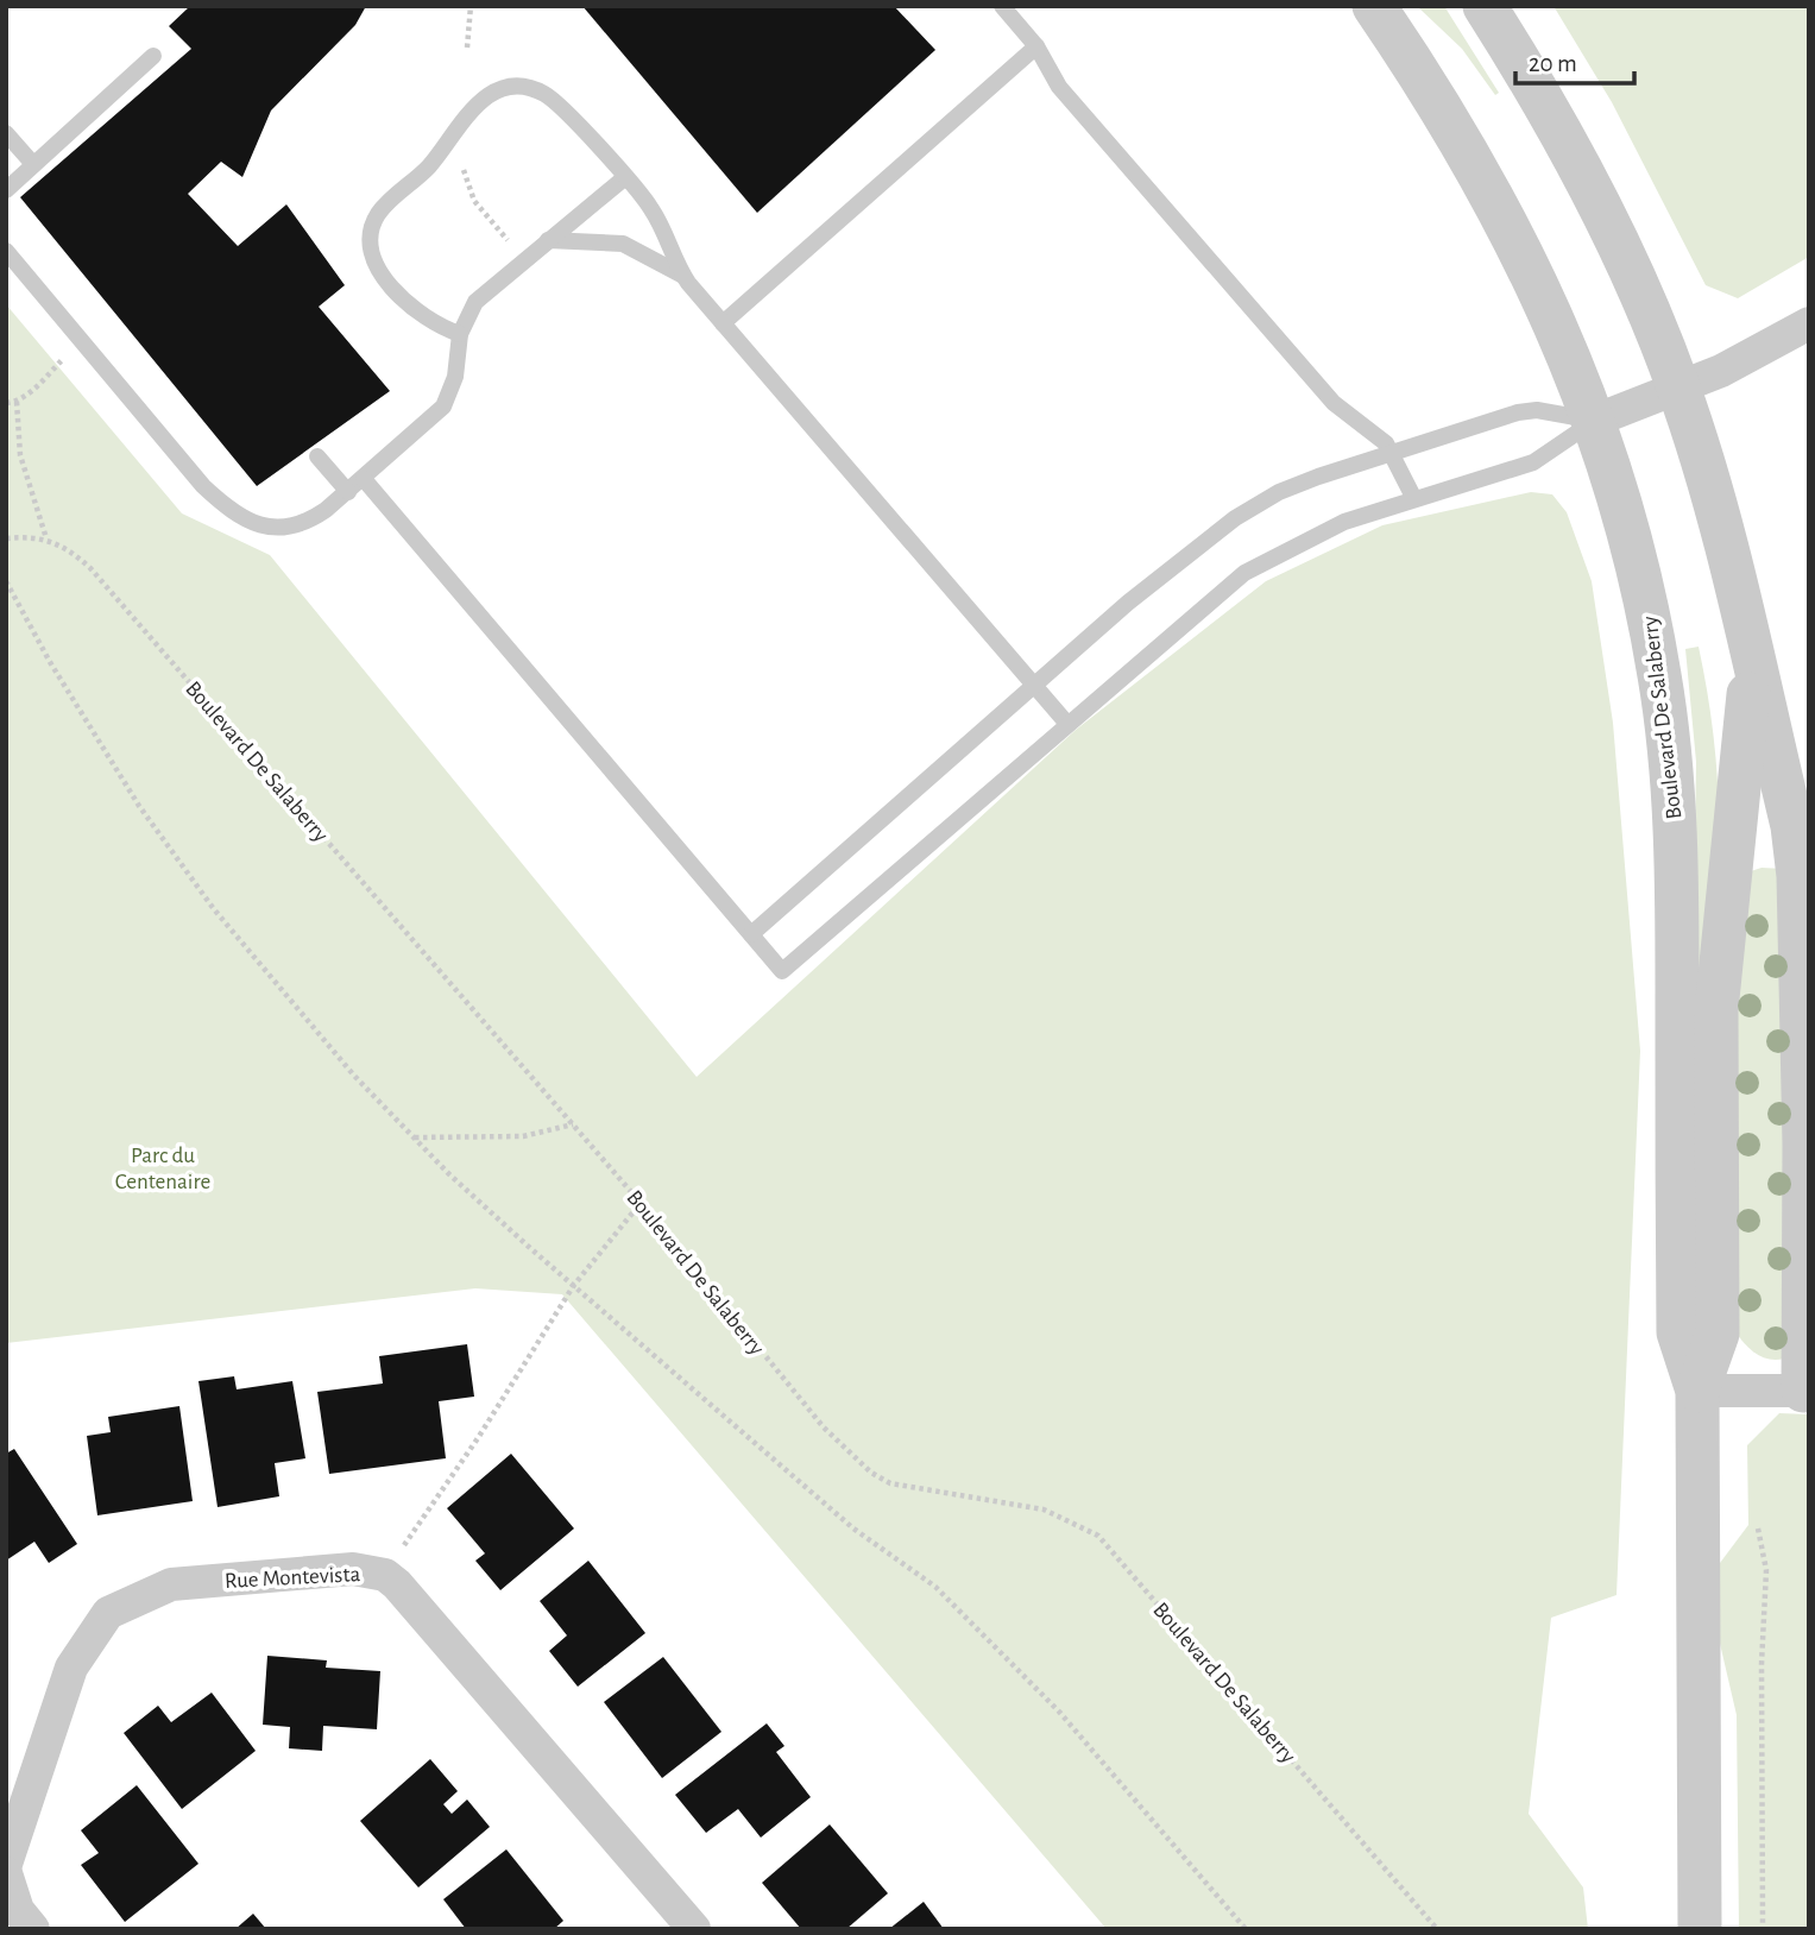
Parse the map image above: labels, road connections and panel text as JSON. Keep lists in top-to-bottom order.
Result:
{
  "streets": {
    "street": ["Boulevard De Salaberry", "Rue Montevista"]
  },
  "parks": ["Parc du Centenaire"],
  "scale_bar": "20 m"
}
